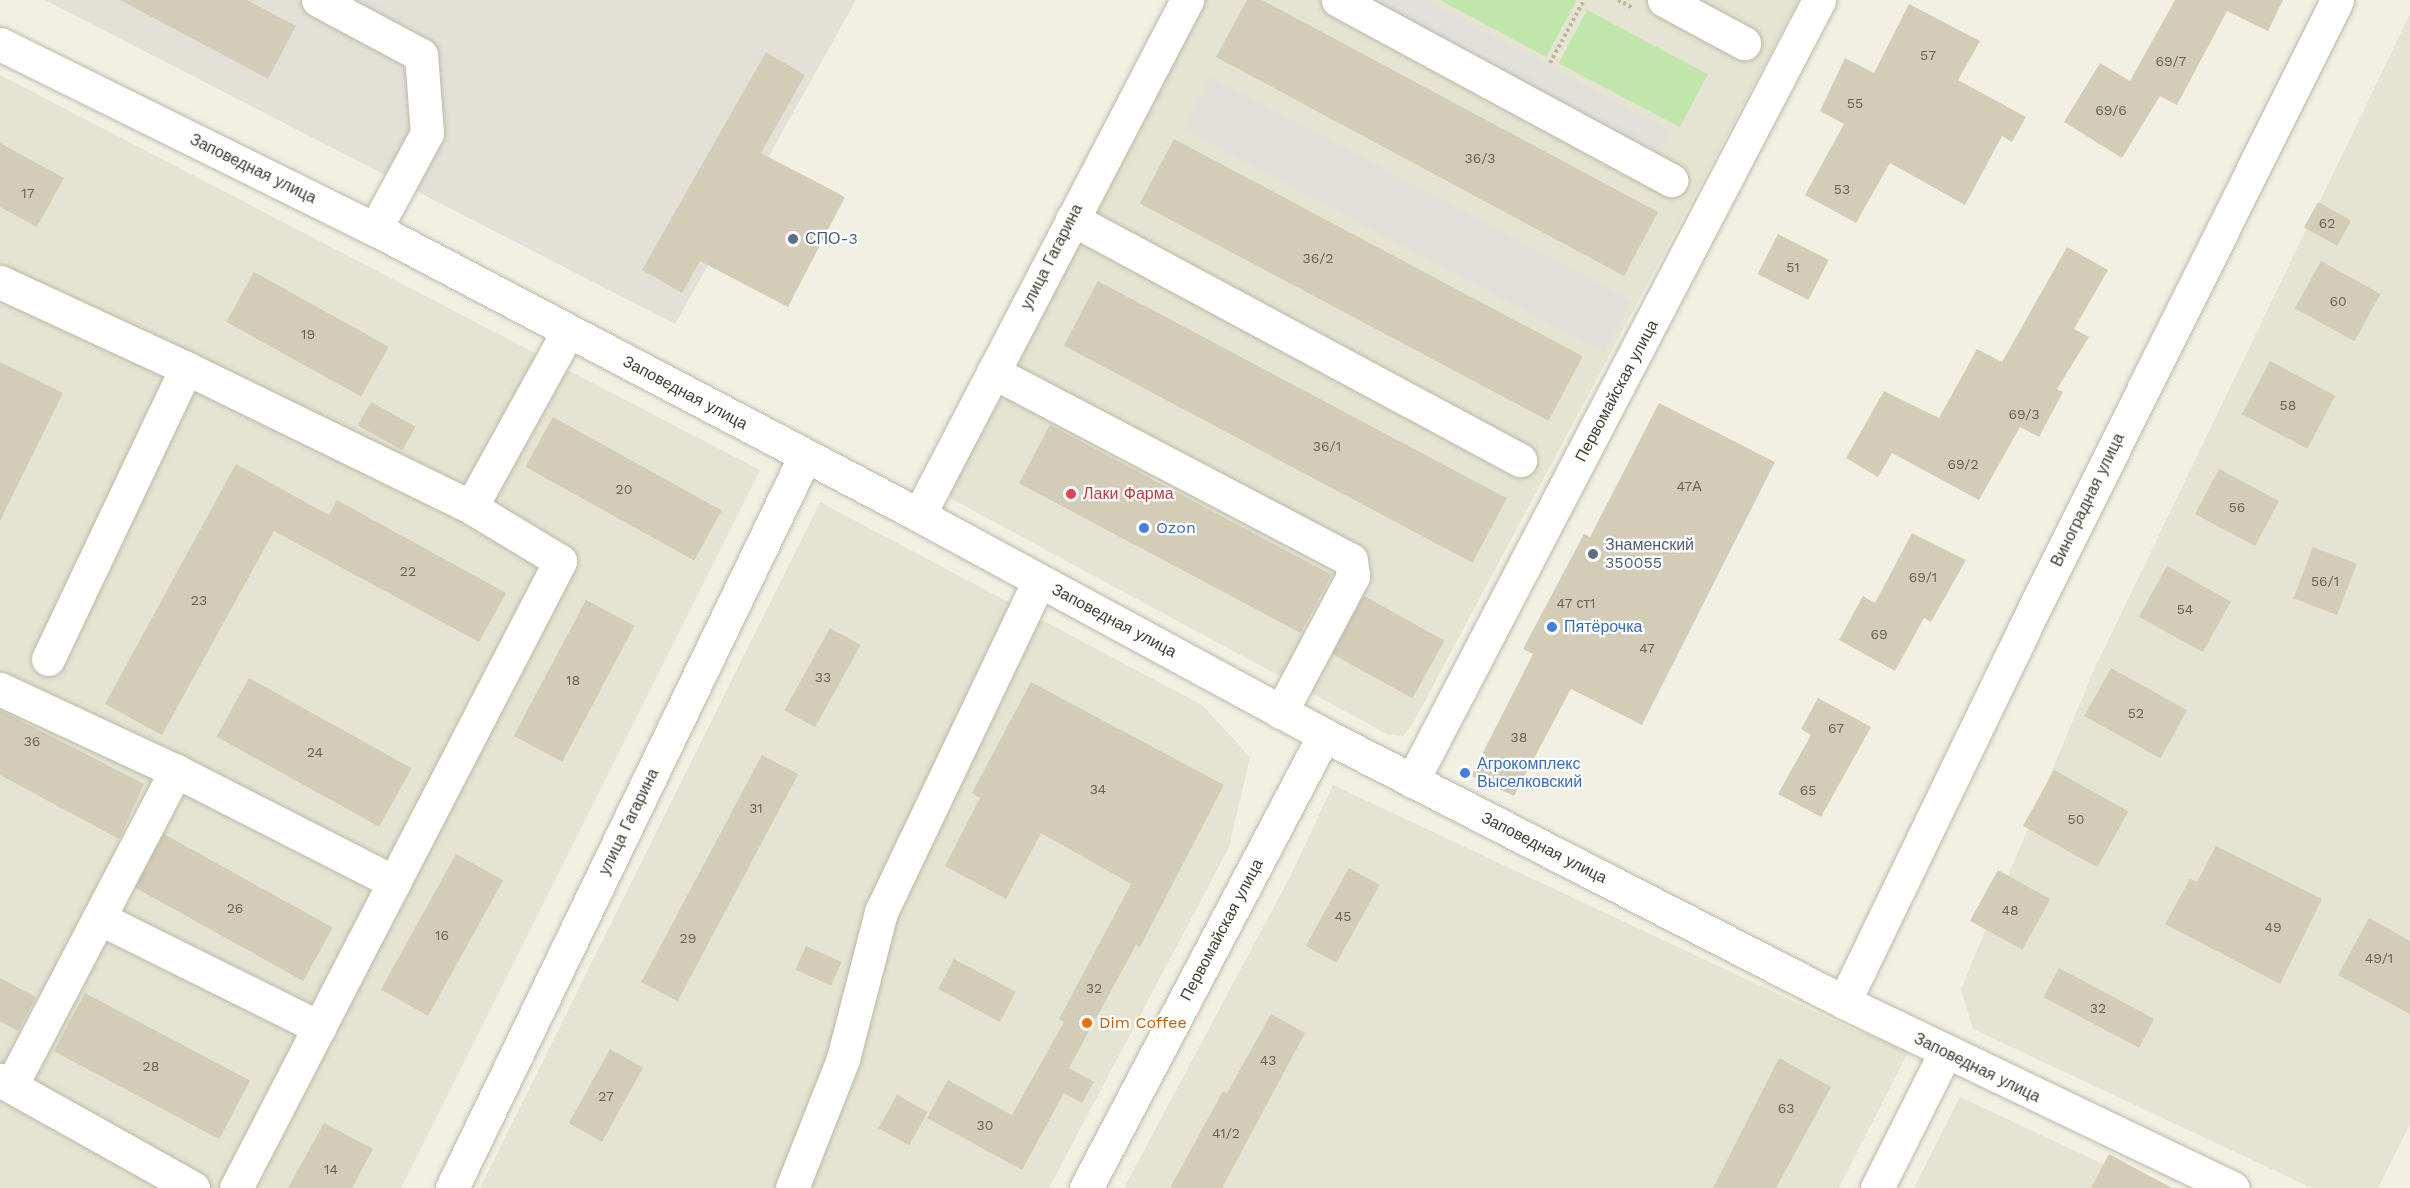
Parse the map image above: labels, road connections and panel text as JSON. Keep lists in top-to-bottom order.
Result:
{
  "streets": {
    "street": [
      "Заповедная улица",
      "улица Гагарина",
      "Первомайская улица",
      "Виноградная улица"
    ]
  },
  "crossings": [
    ["Заповедная улица", "улица Гагарина"],
    ["Заповедная улица", "Первомайская улица"],
    ["Заповедная улица", "Виноградная улица"]
  ],
  "places": [
    "СПО-3",
    "Лаки Фарма",
    "Ozon",
    "Знаменский 350055",
    "Пятёрочка",
    "Агрокомплекс Выселковский",
    "Dim Coffee"
  ],
  "house_numbers": [
    "57",
    "69/7",
    "55",
    "69/6",
    "36/3",
    "53",
    "17",
    "62",
    "36/2",
    "51",
    "60",
    "19",
    "58",
    "69/3",
    "36/1",
    "69/2",
    "47А",
    "20",
    "56",
    "22",
    "69/1",
    "56/1",
    "23",
    "47 ст1",
    "54",
    "69",
    "47",
    "33",
    "18",
    "52",
    "67",
    "38",
    "36",
    "24",
    "34",
    "65",
    "31",
    "50",
    "26",
    "48",
    "45",
    "49",
    "16",
    "29",
    "49/1",
    "32",
    "32",
    "43",
    "28",
    "27",
    "63",
    "30",
    "41/2",
    "14"
  ]
}
